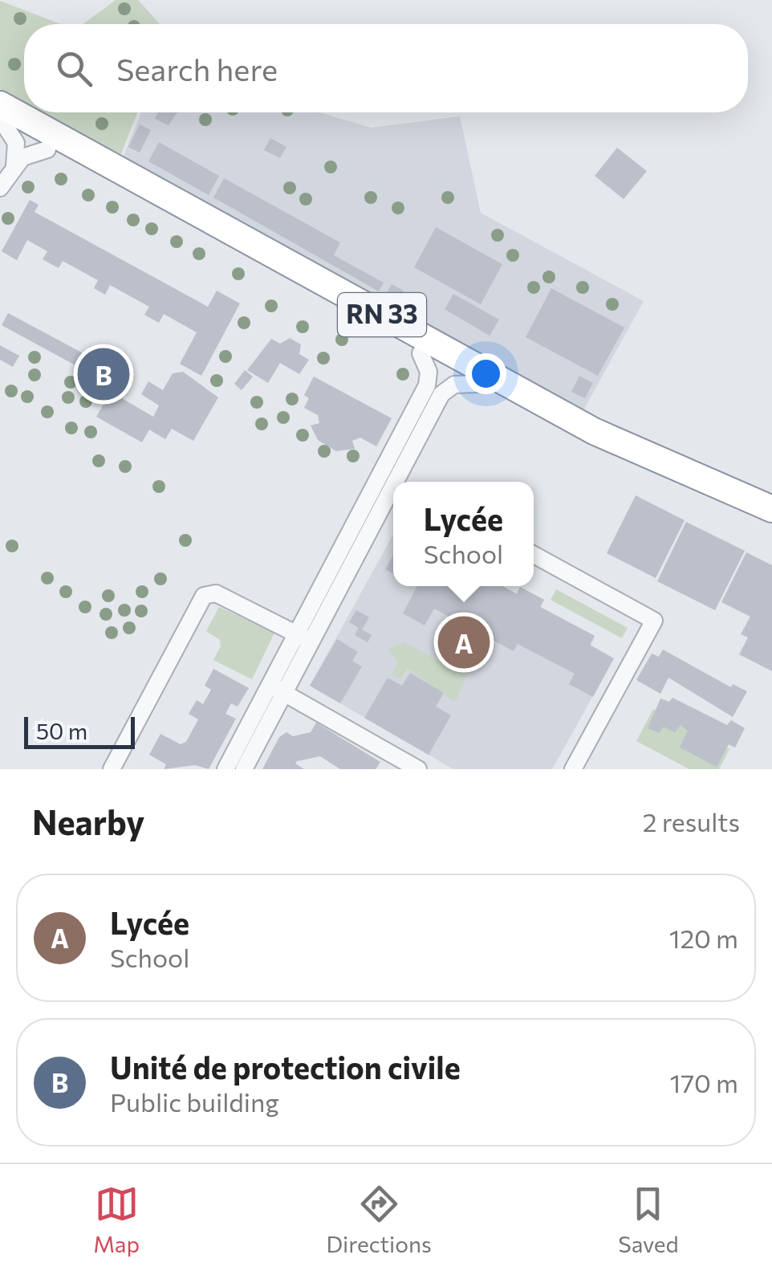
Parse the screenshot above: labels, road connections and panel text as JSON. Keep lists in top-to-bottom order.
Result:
{
  "streets": {
    "highway": ["RN 33"]
  },
  "scale_bar": "50 m",
  "page": {
    "search": "Search here",
    "pins": ["B", "A"],
    "popup": ["Lycée", "School"],
    "scale": "50 m",
    "heading": ["Nearby", "2 results"],
    "list": [
      {
        "mark": "A",
        "name": "Lycée",
        "note": "School",
        "value": "120 m"
      },
      {
        "mark": "B",
        "name": "Unité de protection civile",
        "note": "Public building",
        "value": "170 m"
      }
    ],
    "nav": ["Map", "Directions", "Saved"]
  }
}
